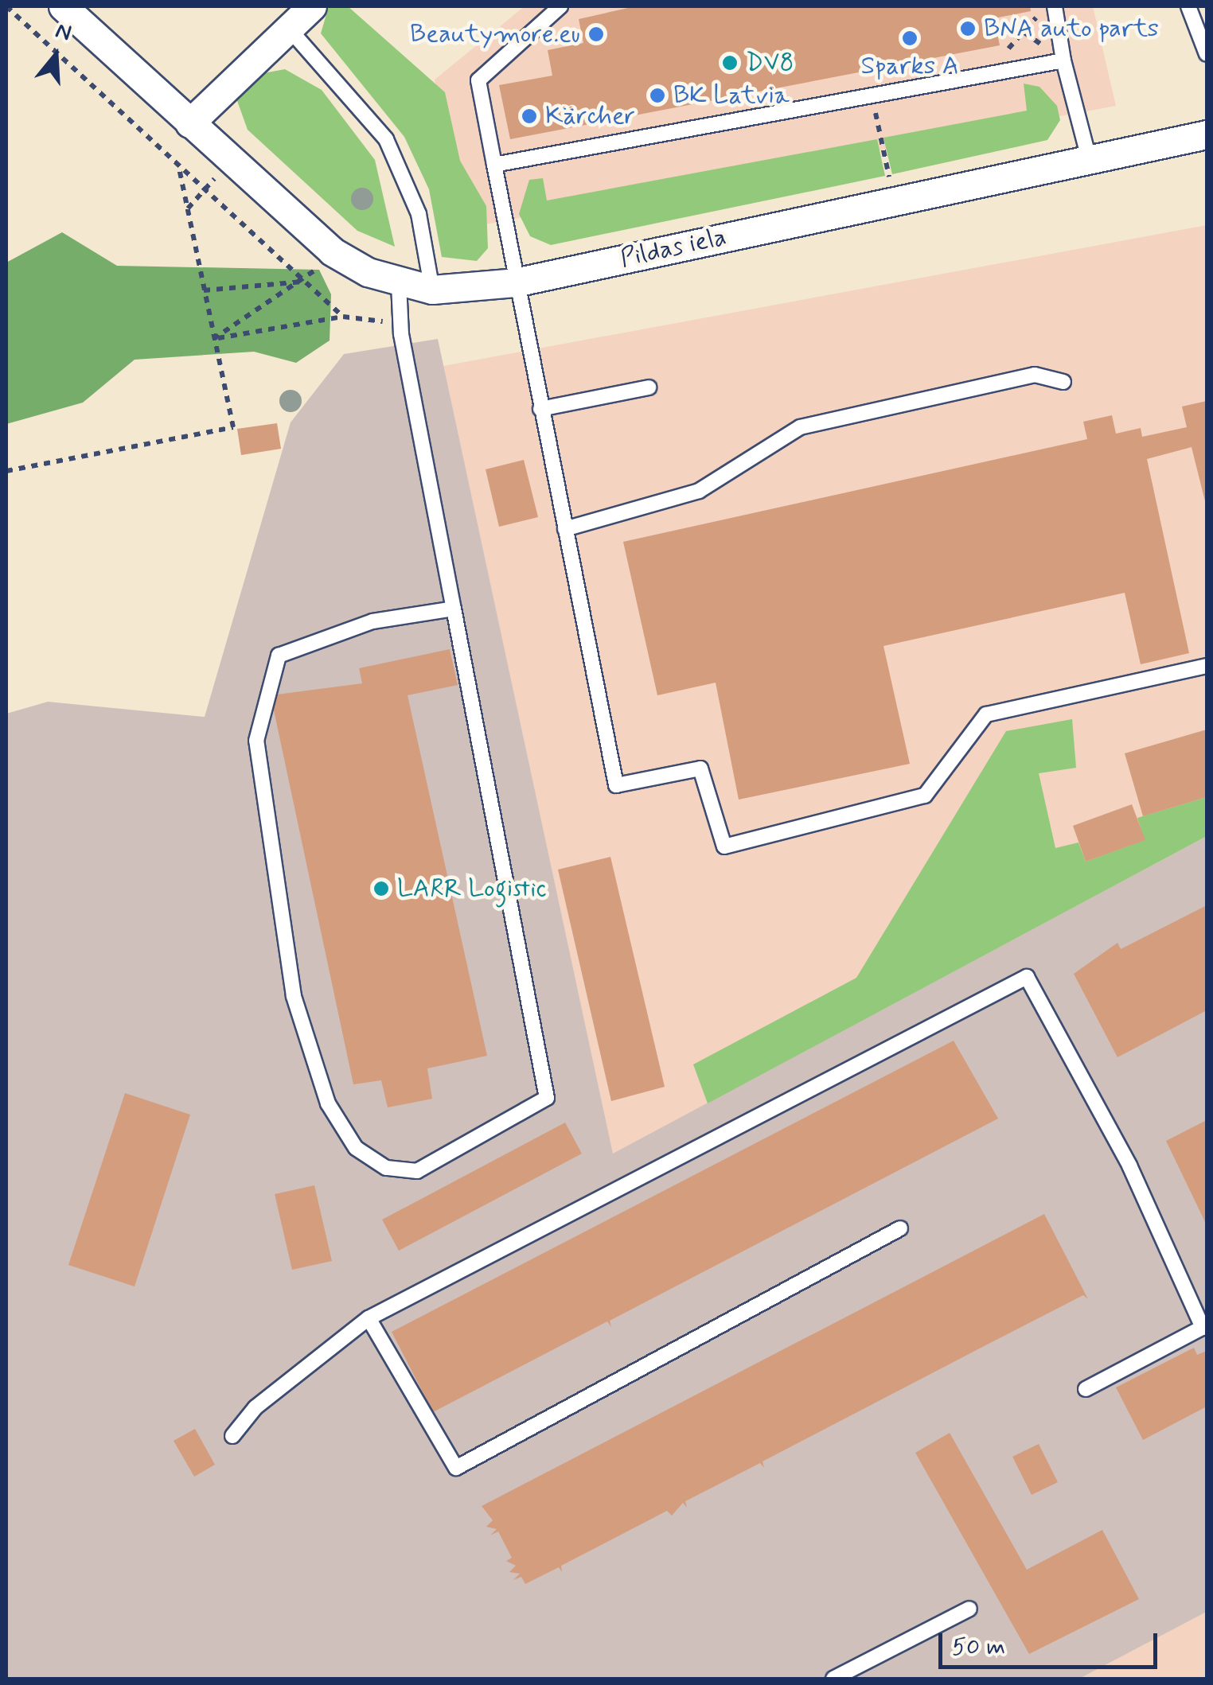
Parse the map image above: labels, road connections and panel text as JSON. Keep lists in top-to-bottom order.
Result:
{
  "streets": {
    "street": ["Pildas iela"]
  },
  "places": [
    "BNA auto parts",
    "Beautymore.eu",
    "Sparks A",
    "DV8",
    "BK Latvia",
    "Kärcher",
    "LARR Logistic"
  ],
  "scale_bar": "50 m",
  "north": "top"
}
